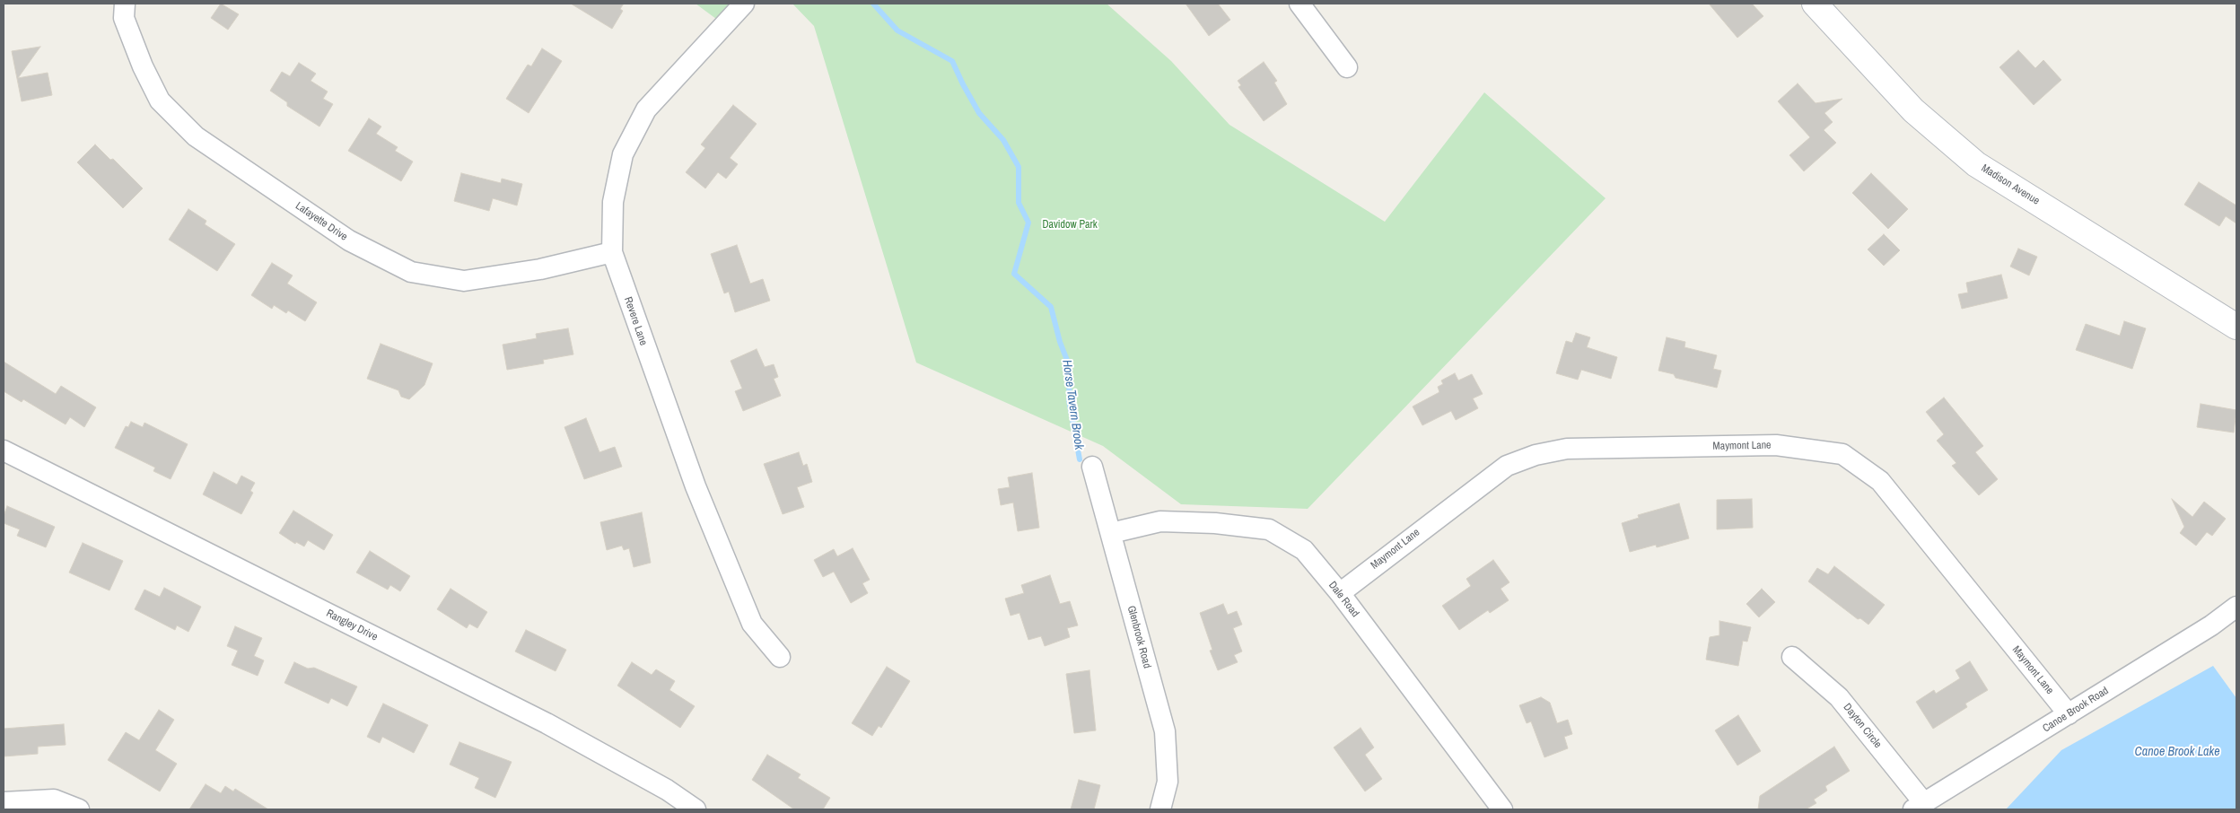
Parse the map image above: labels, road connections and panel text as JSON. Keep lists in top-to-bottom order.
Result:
{
  "streets": {
    "street": [
      "Madison Avenue",
      "Lafayette Drive",
      "Revere Lane",
      "Maymont Lane",
      "Dale Road",
      "Rangley Drive",
      "Glenbrook Road",
      "Canoe Brook Road",
      "Dayton Circle"
    ]
  },
  "crossings": [
    ["Lafayette Drive", "Revere Lane"],
    ["Maymont Lane", "Dale Road"],
    ["Maymont Lane", "Canoe Brook Road"],
    ["Dale Road", "Glenbrook Road"],
    ["Canoe Brook Road", "Dayton Circle"]
  ],
  "water": ["Horse Tavern Brook", "Canoe Brook Lake"],
  "parks": ["Davidow Park"]
}
